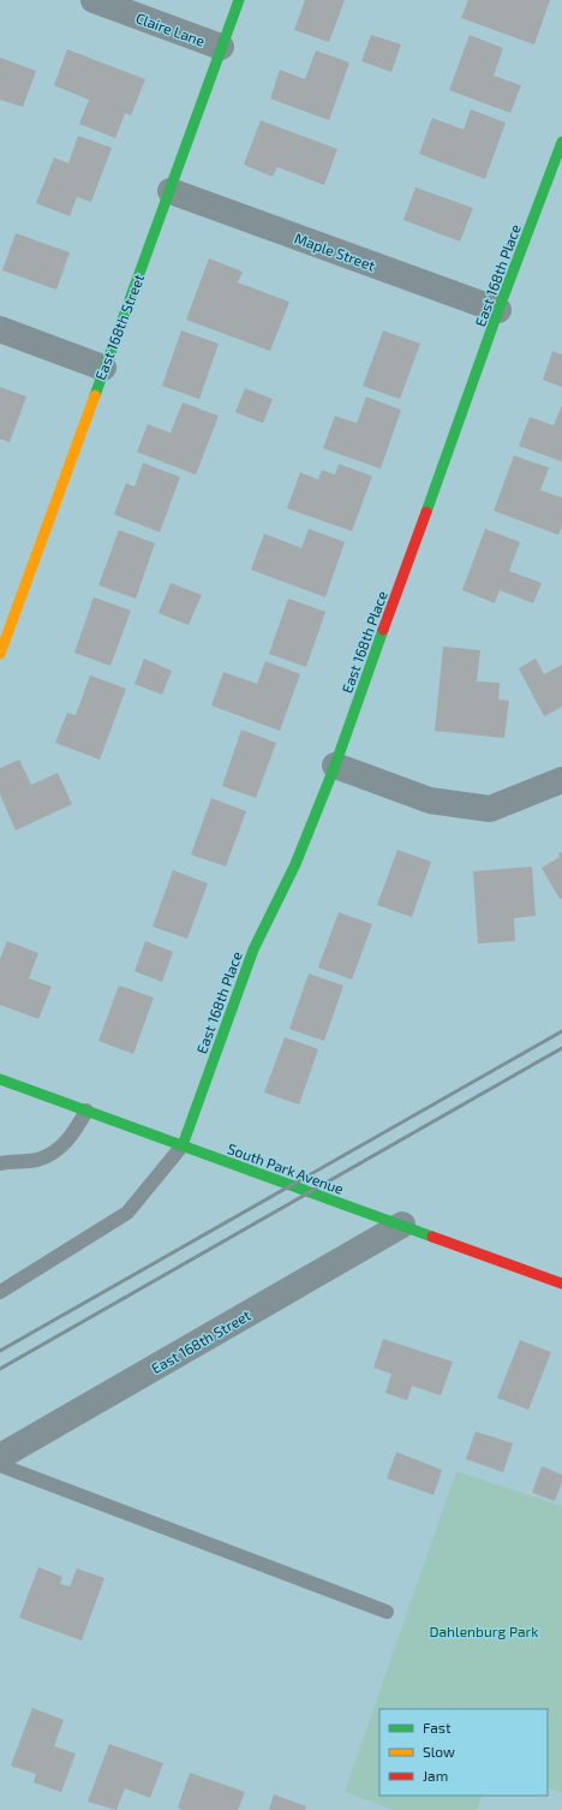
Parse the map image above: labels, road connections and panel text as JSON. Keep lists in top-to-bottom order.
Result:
{
  "streets": {
    "street": [
      "Claire Lane",
      "Maple Street",
      "East 168th Place",
      "East 168th Street",
      "South Park Avenue"
    ]
  },
  "crossings": [
    ["Claire Lane", "East 168th Street"],
    ["Maple Street", "East 168th Place"],
    ["Maple Street", "East 168th Street"],
    ["East 168th Place", "South Park Avenue"],
    ["East 168th Street", "South Park Avenue"]
  ],
  "parks": ["Dahlenburg Park"],
  "legend": ["Fast", "Slow", "Jam"]
}
